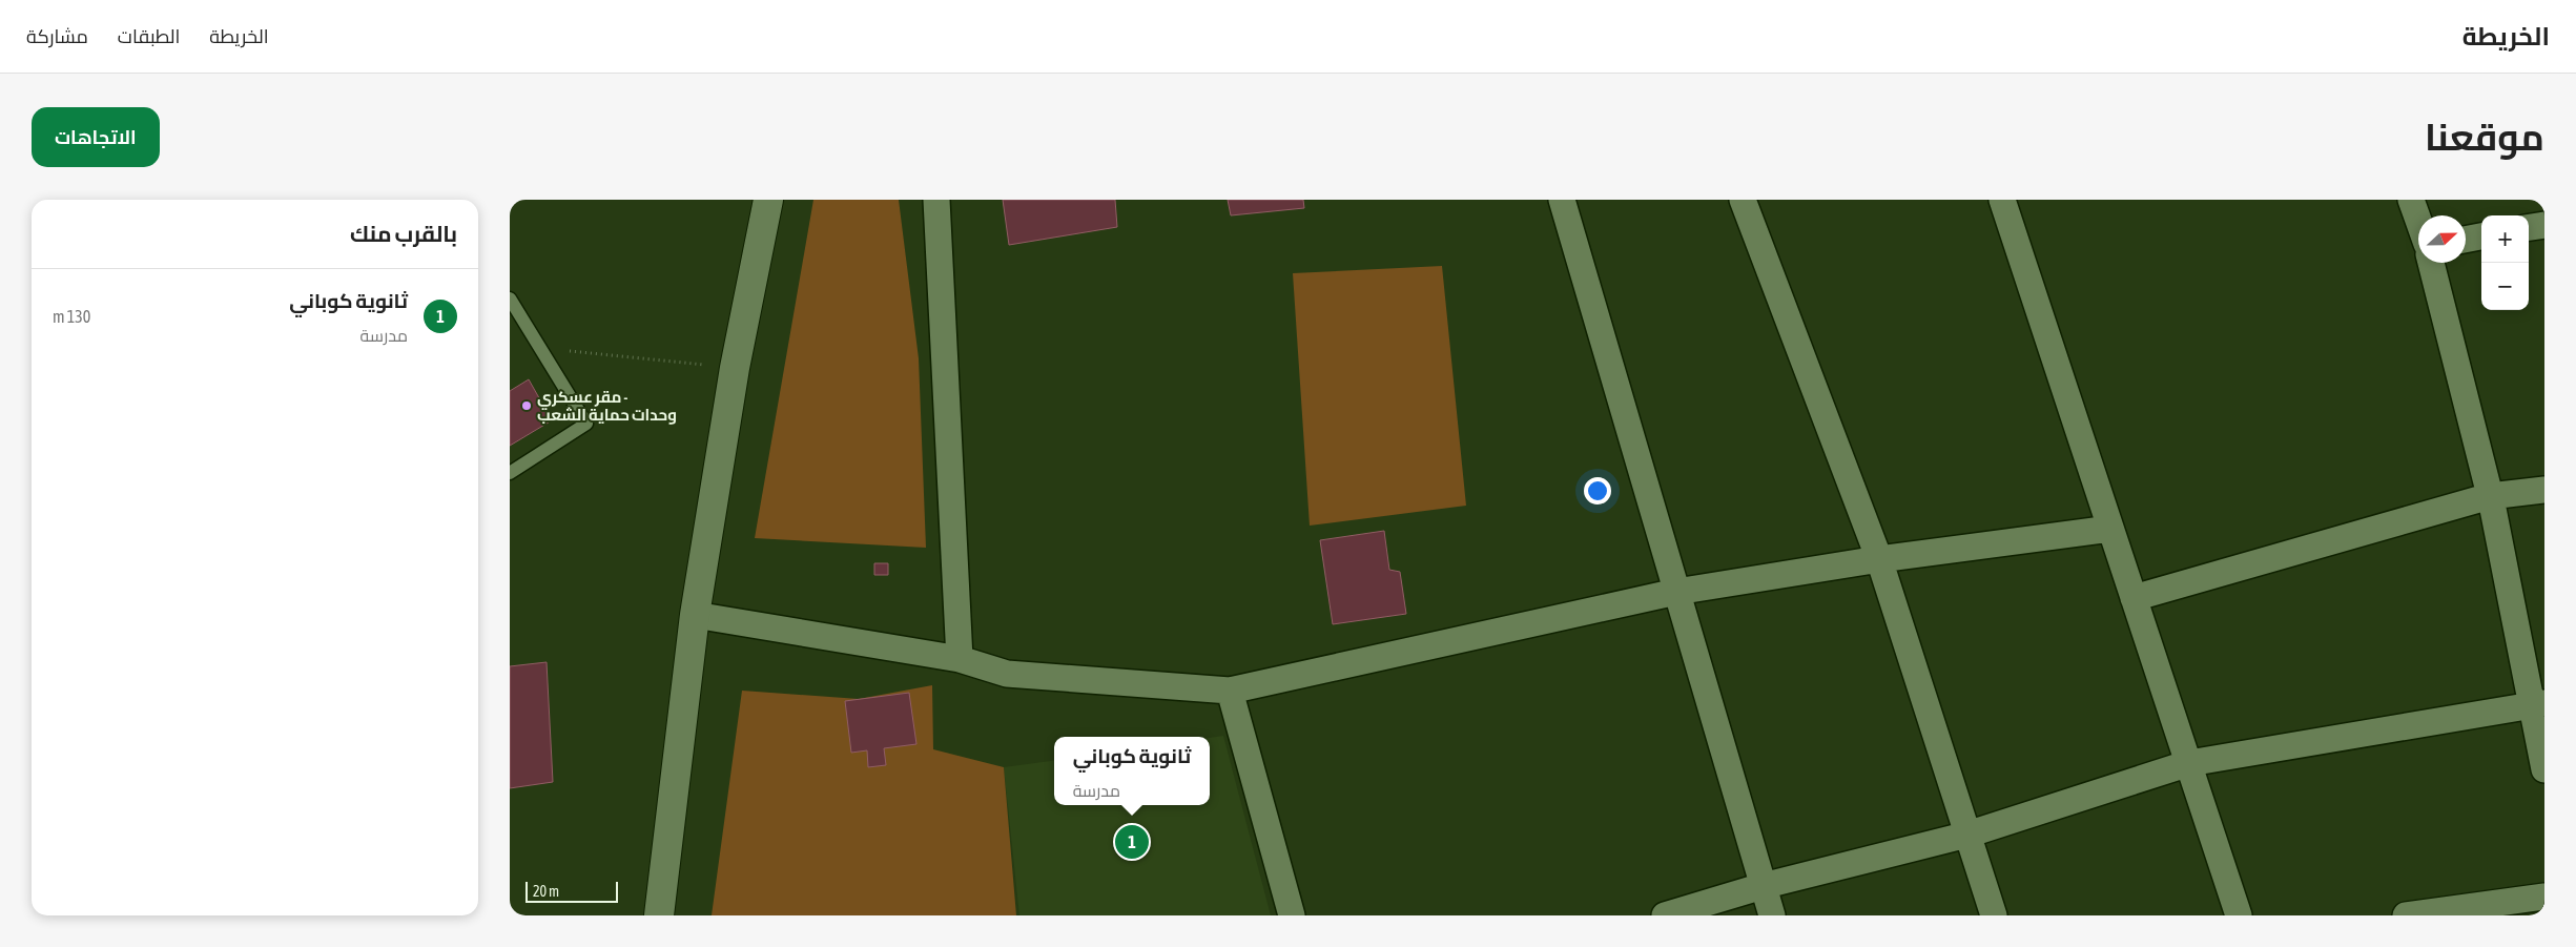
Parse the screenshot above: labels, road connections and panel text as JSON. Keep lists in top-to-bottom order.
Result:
{
  "places": ["مقر عسكري - وحدات حماية الشعب"],
  "scale_bar": "20 m",
  "north": "right",
  "page": {
    "header": "الخريطة",
    "nav": ["الخريطة", "الطبقات", "مشاركة"],
    "title": "موقعنا",
    "buttons": "الاتجاهات",
    "heading": "بالقرب منك",
    "map_buttons": ["+", "−"],
    "list": [
      {
        "mark": "1",
        "name": "ثانوية كوباني",
        "note": "مدرسة",
        "value": "130 m"
      }
    ],
    "popup": ["ثانوية كوباني", "مدرسة"],
    "pins": "1",
    "scale": "20 m"
  }
}
